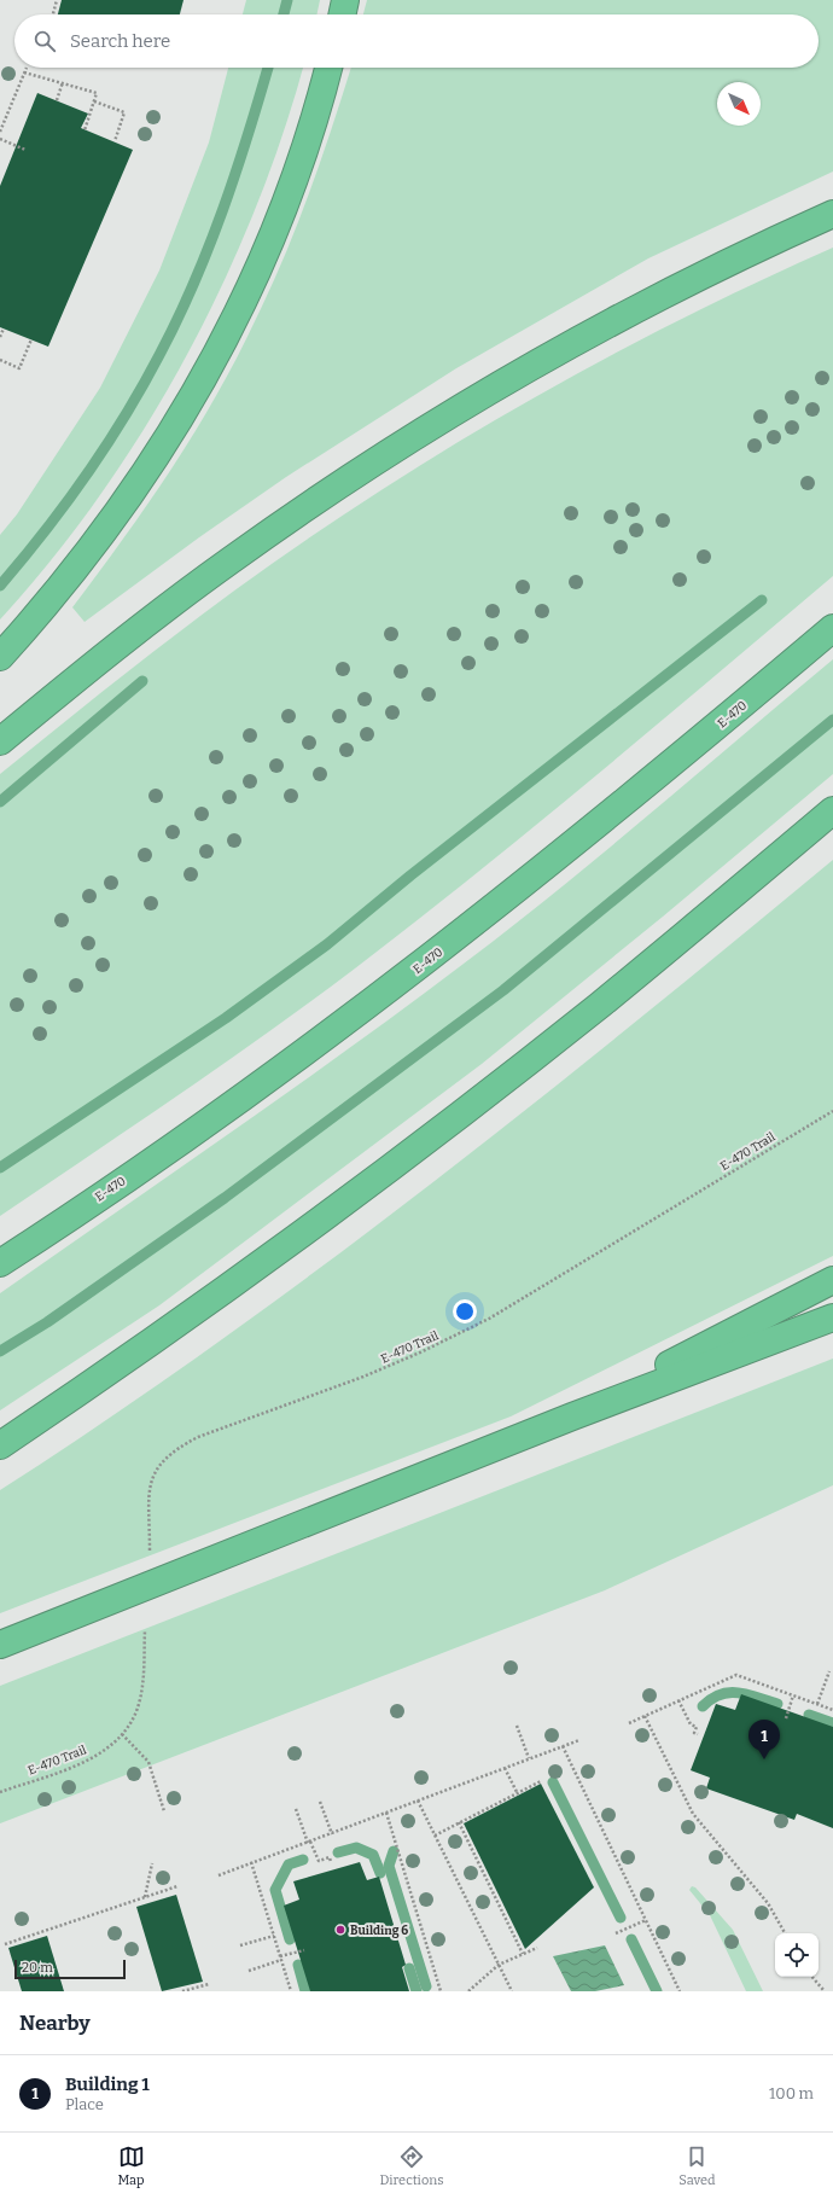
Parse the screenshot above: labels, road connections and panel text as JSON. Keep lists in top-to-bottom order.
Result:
{
  "streets": {
    "highway": ["E-470"],
    "path": ["E-470 Trail"]
  },
  "places": ["Building 6"],
  "scale_bar": "20 m",
  "north": "bottom right",
  "page": {
    "search": "Search here",
    "pins": "1",
    "scale": "20 m",
    "heading": "Nearby",
    "list": [
      {
        "mark": "1",
        "name": "Building 1",
        "note": "Place",
        "value": "100 m"
      }
    ],
    "nav": ["Map", "Directions", "Saved"]
  }
}
